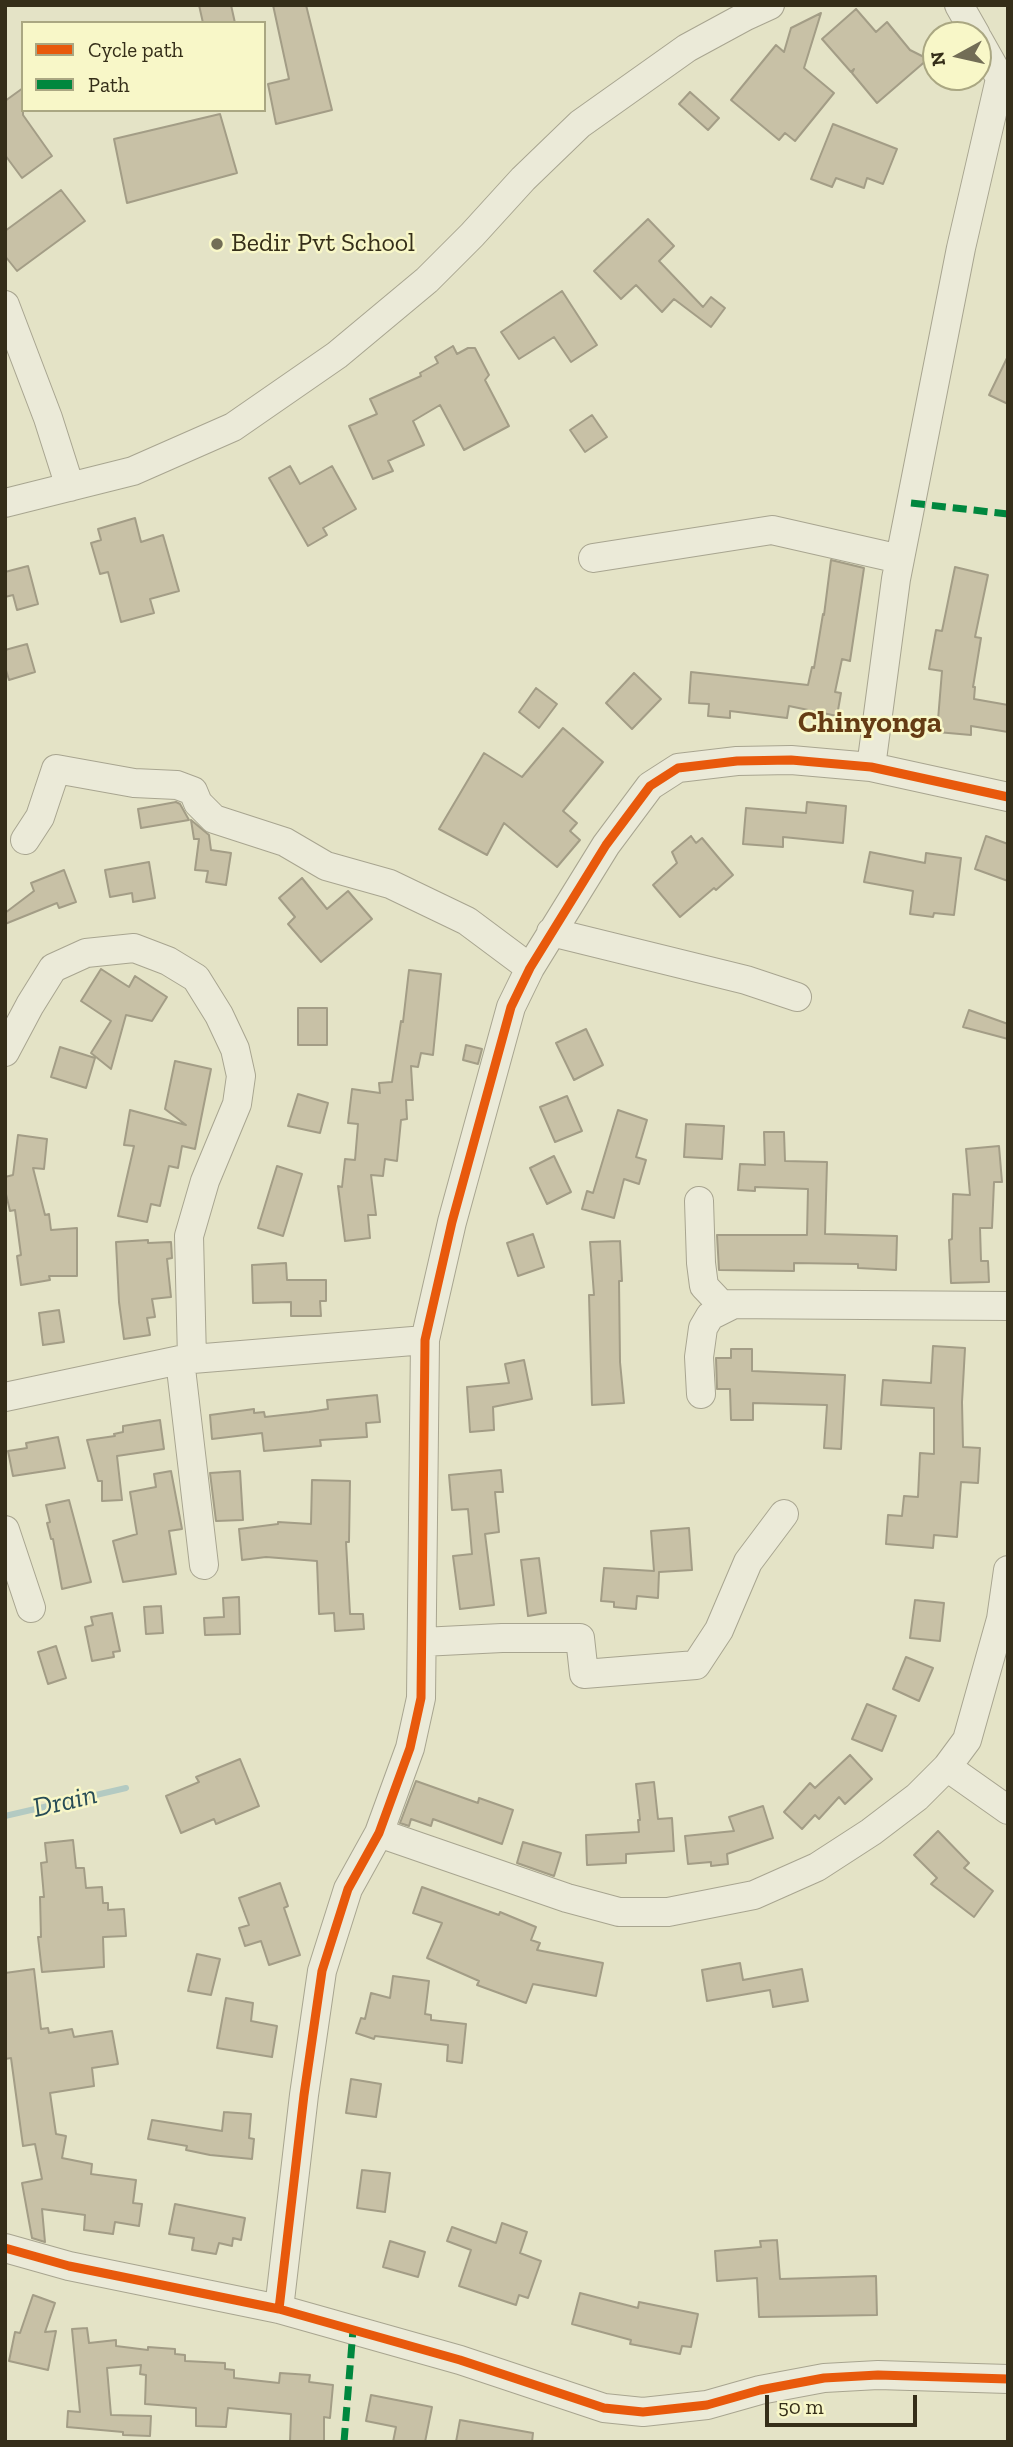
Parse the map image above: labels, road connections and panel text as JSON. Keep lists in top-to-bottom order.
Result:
{
  "districts": ["Chinyonga"],
  "water": ["Drain"],
  "places": ["Bedir Pvt School"],
  "legend": ["Cycle path", "Path"],
  "scale_bar": "50 m",
  "north": "left"
}
